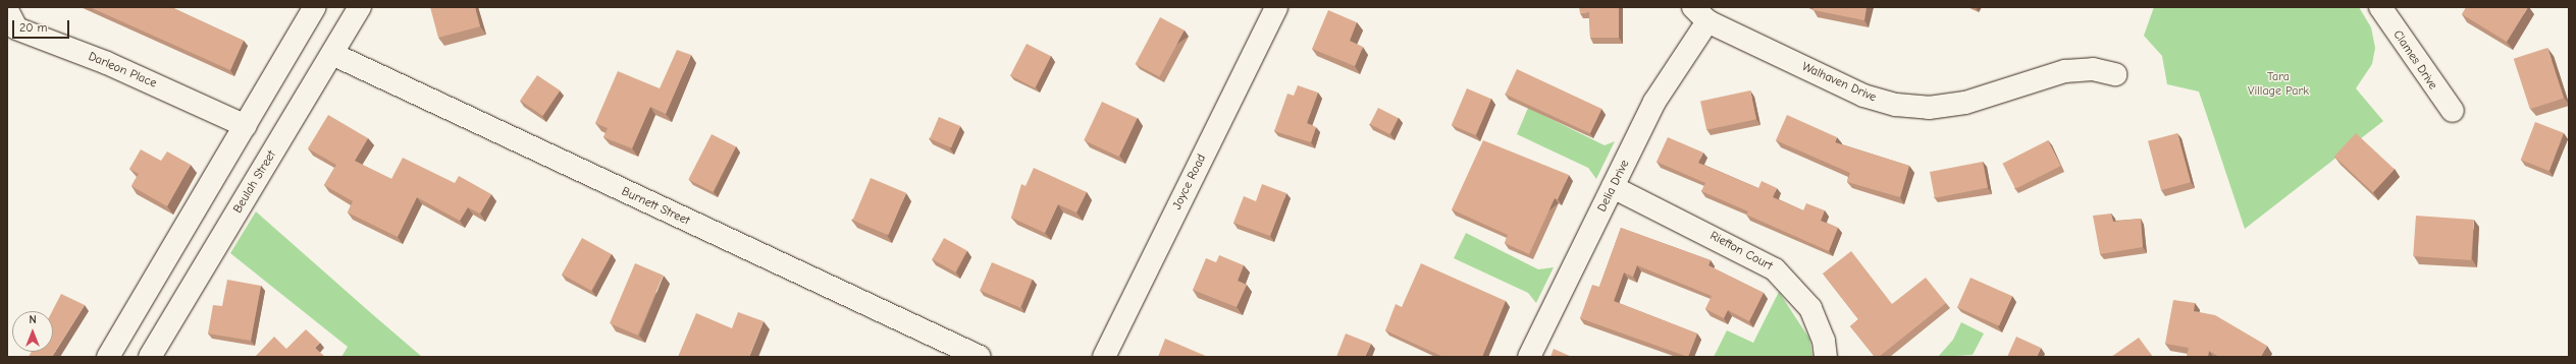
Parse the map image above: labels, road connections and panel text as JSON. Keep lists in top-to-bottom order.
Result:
{
  "streets": {
    "street": [
      "Clames Drive",
      "Darleon Place",
      "Walhaven Drive",
      "Beulah Street",
      "Joyce Road",
      "Delia Drive",
      "Burnett Street",
      "Riefton Court"
    ]
  },
  "crossings": [
    ["Walhaven Drive", "Delia Drive"],
    ["Beulah Street", "Burnett Street"],
    ["Delia Drive", "Riefton Court"]
  ],
  "parks": ["Tara Village Park"],
  "scale_bar": "20 m",
  "north": "top"
}
